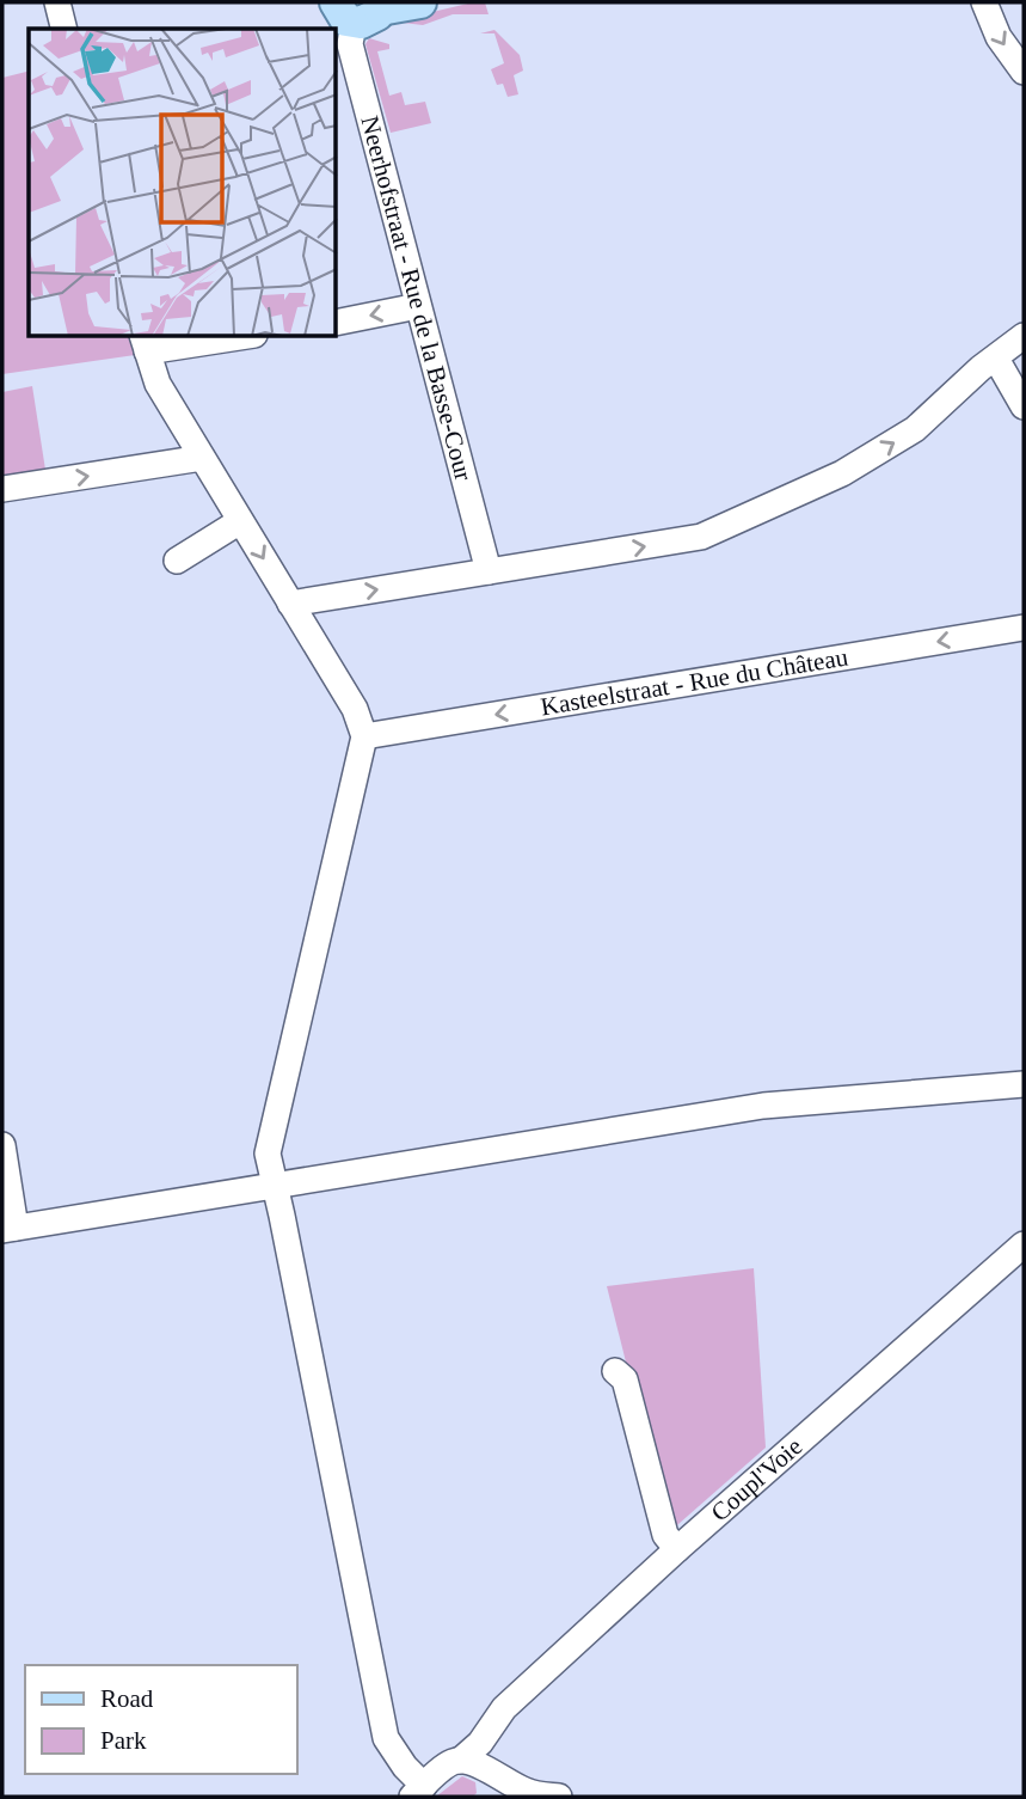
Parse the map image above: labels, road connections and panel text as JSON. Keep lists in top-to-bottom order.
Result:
{
  "streets": {
    "street": ["Neerhofstraat - Rue de la Basse-Cour", "Kasteelstraat - Rue du Château", "Coupl'Voie"]
  },
  "legend": ["Road", "Park"]
}
